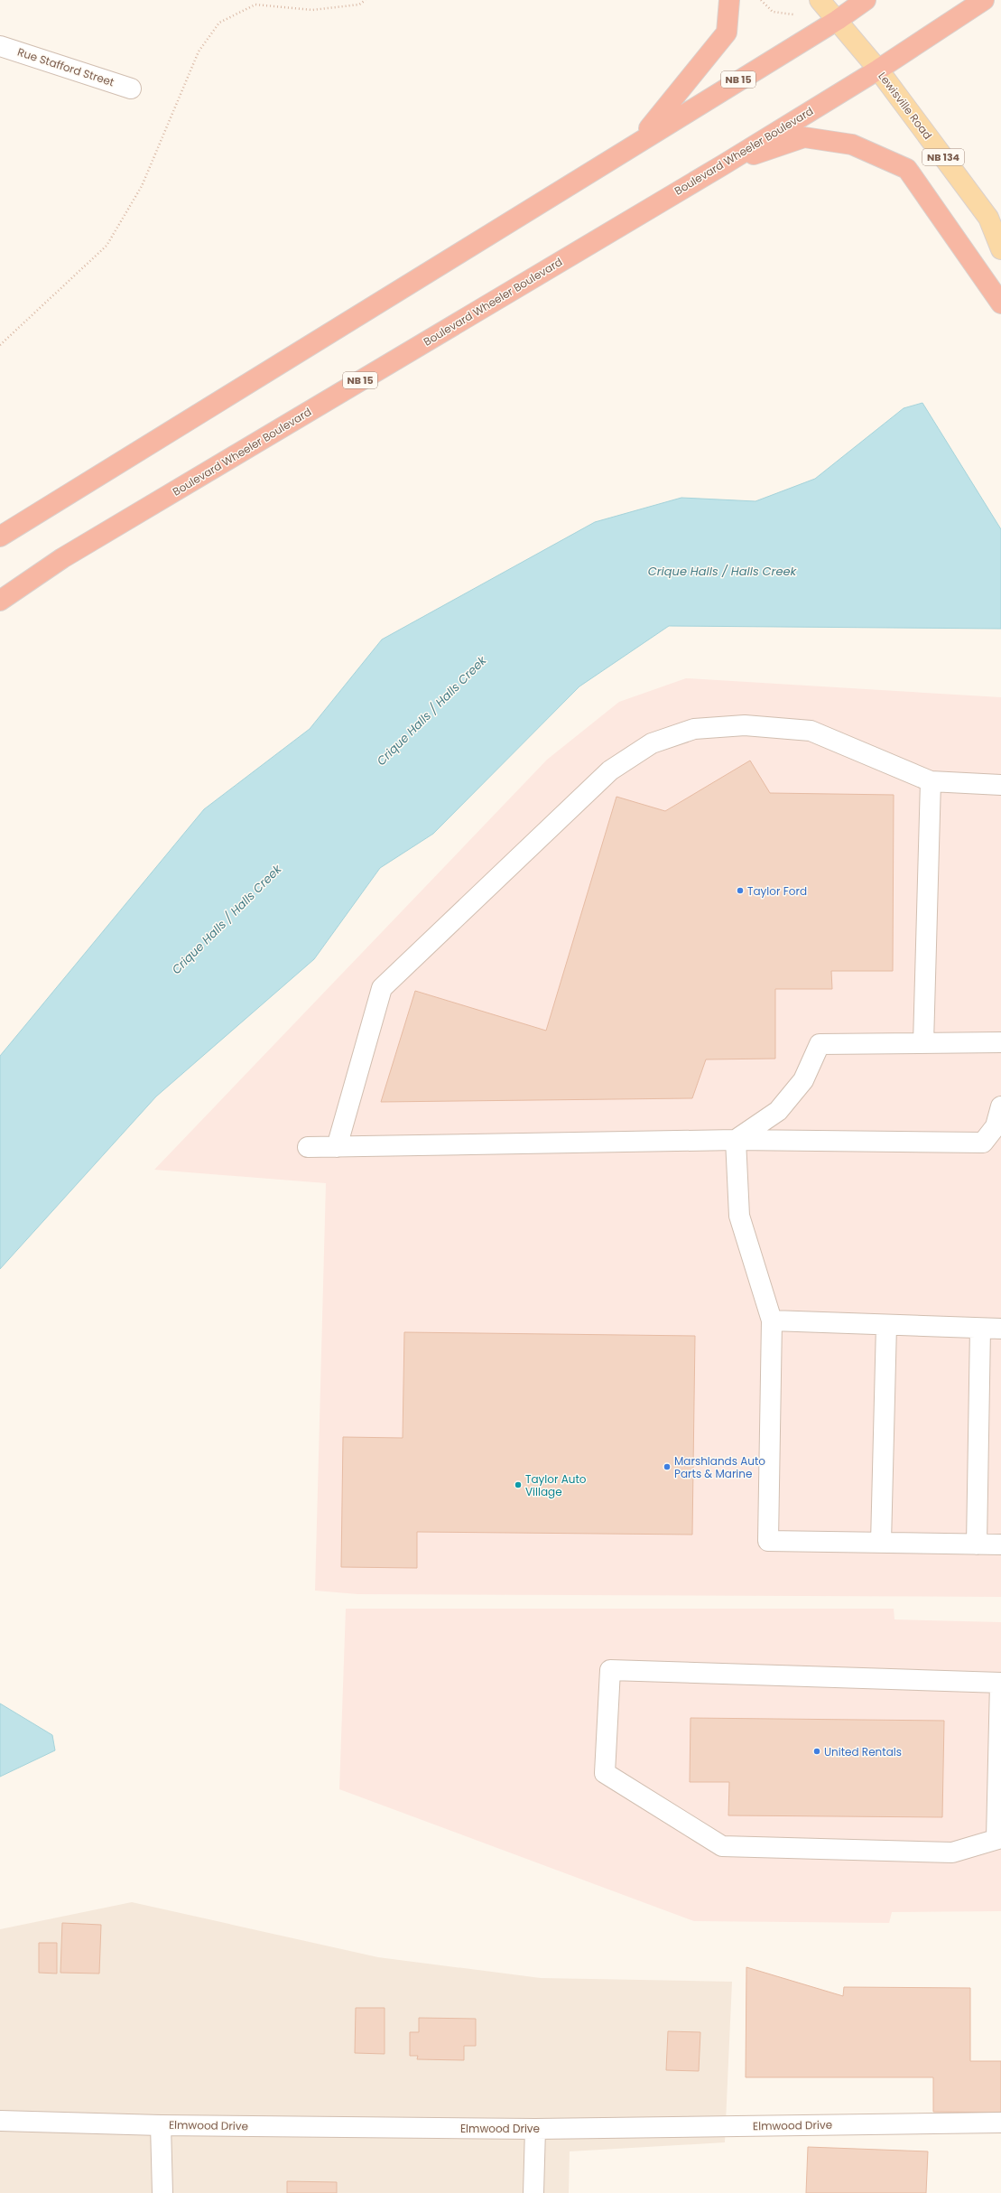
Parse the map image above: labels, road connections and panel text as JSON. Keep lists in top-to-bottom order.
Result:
{
  "streets": {
    "highway": ["NB 15", "Boulevard Wheeler Boulevard"],
    "main road": ["Lewisville Road", "NB 134"],
    "street": ["Rue Stafford Street", "Elmwood Drive"]
  },
  "crossings": [
    ["NB 15", "Lewisville Road"],
    ["Lewisville Road", "Boulevard Wheeler Boulevard"]
  ],
  "water": ["Crique Halls / Halls Creek"],
  "places": [
    "Taylor Ford",
    "Marshlands Auto Parts & Marine",
    "Taylor Auto Village",
    "United Rentals"
  ]
}
